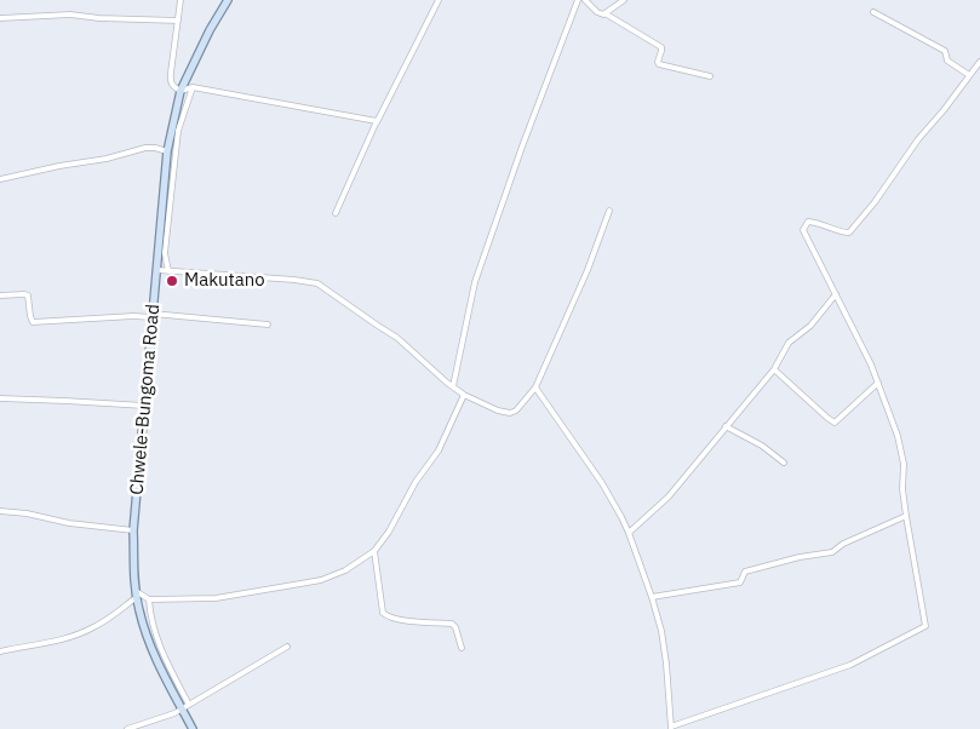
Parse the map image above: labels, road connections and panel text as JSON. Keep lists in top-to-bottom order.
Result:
{
  "streets": {
    "main road": ["Chwele-Bungoma Road"]
  },
  "places": ["Makutano"]
}
